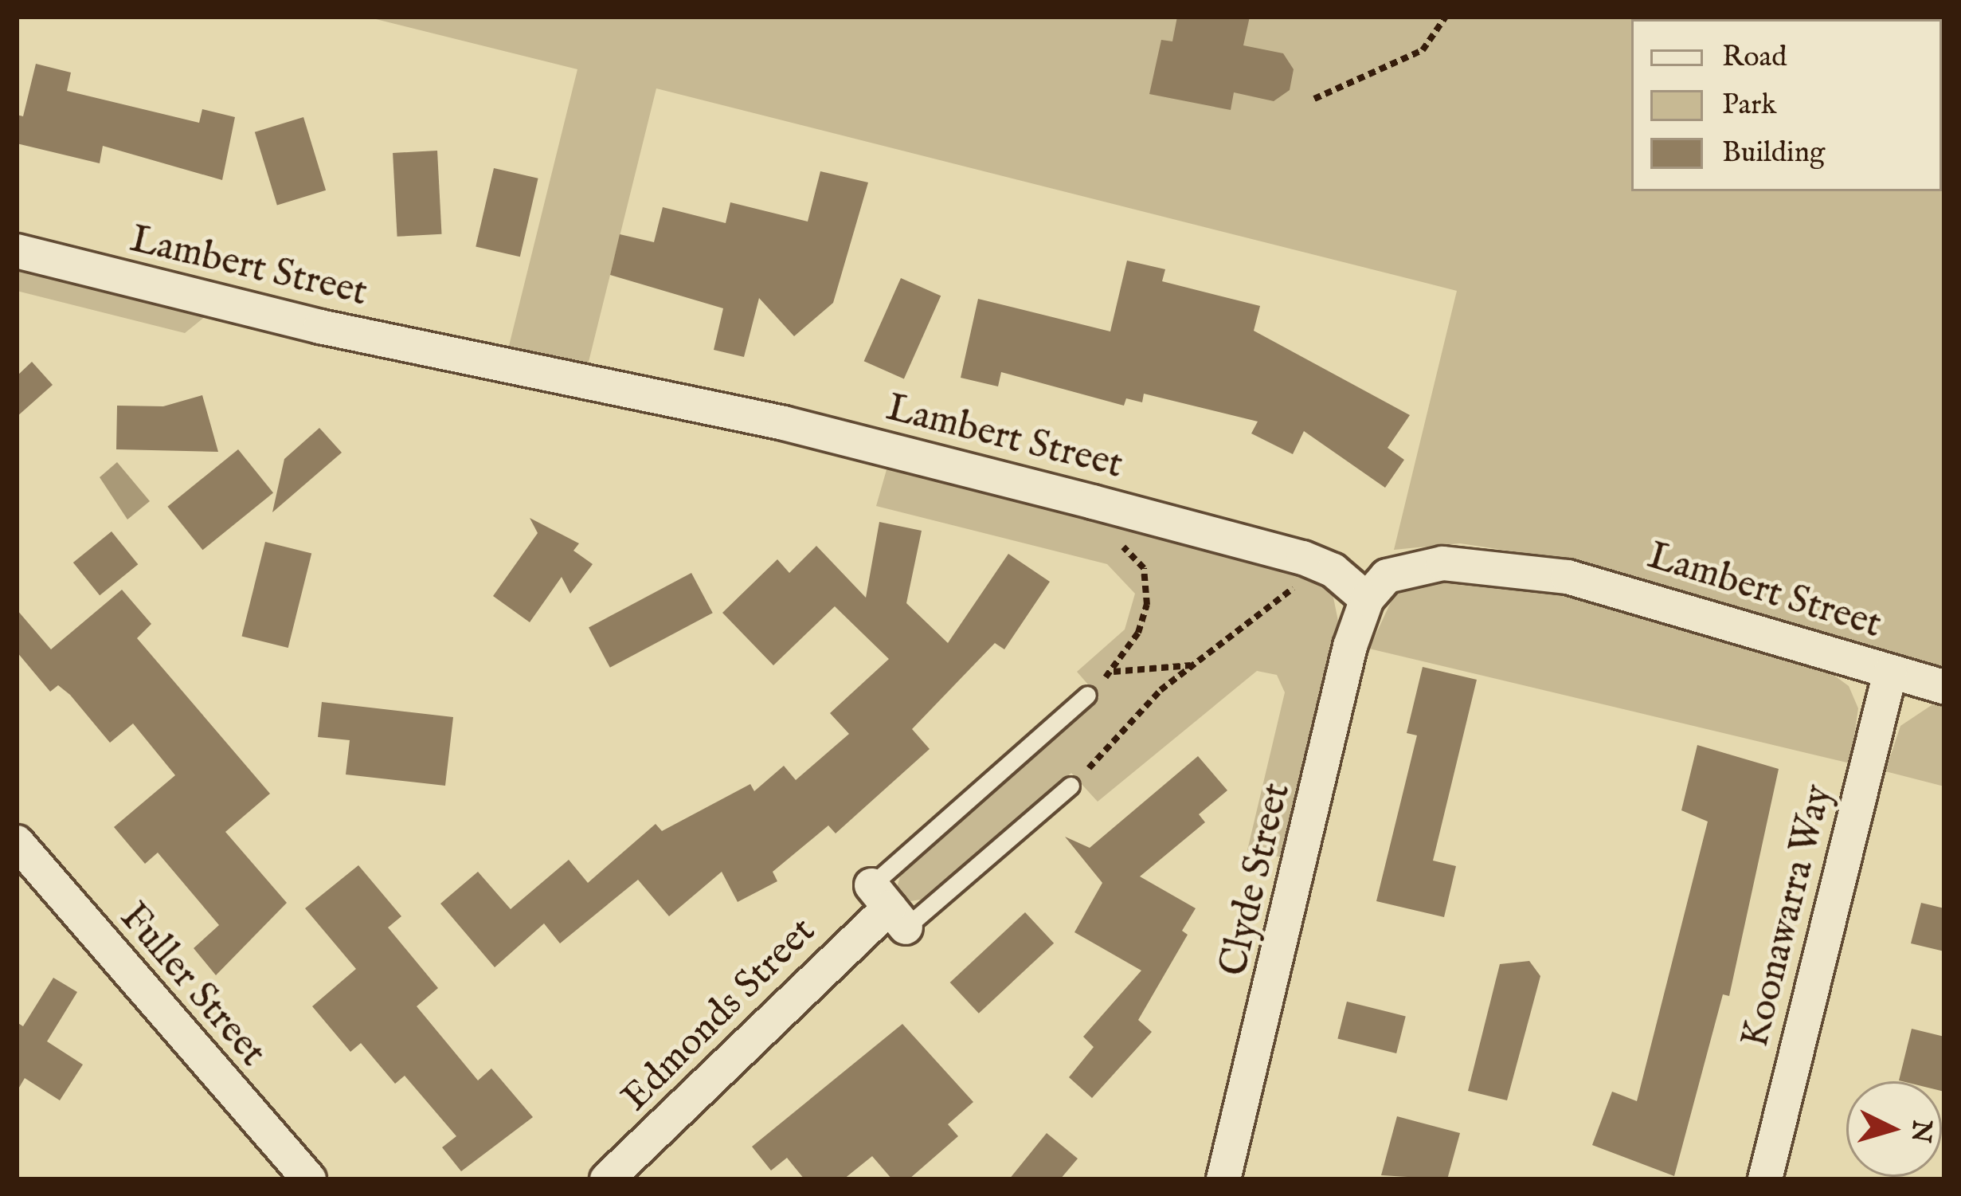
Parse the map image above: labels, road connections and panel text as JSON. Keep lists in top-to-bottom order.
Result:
{
  "streets": {
    "street": [
      "Lambert Street",
      "Clyde Street",
      "Koonawarra Way",
      "Fuller Street",
      "Edmonds Street"
    ]
  },
  "crossings": [
    ["Lambert Street", "Clyde Street"],
    ["Lambert Street", "Koonawarra Way"]
  ],
  "legend": ["Road", "Park", "Building"],
  "north": "right"
}
